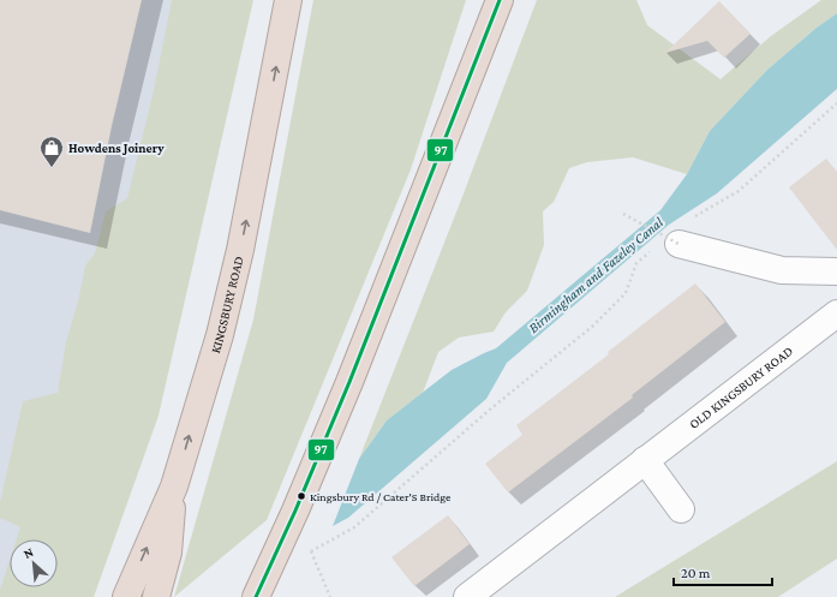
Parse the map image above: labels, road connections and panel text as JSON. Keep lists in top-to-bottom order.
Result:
{
  "streets": {
    "highway": ["KINGSBURY ROAD"],
    "street": ["OLD KINGSBURY ROAD"]
  },
  "water": ["Birmingham and Fazeley Canal"],
  "places": {
    "shop": ["Howdens Joinery"],
    "other": ["Kingsbury Rd / Cater'S Bridge"]
  },
  "lines": ["transit line 97"],
  "scale_bar": "20 m",
  "north": "top left"
}
